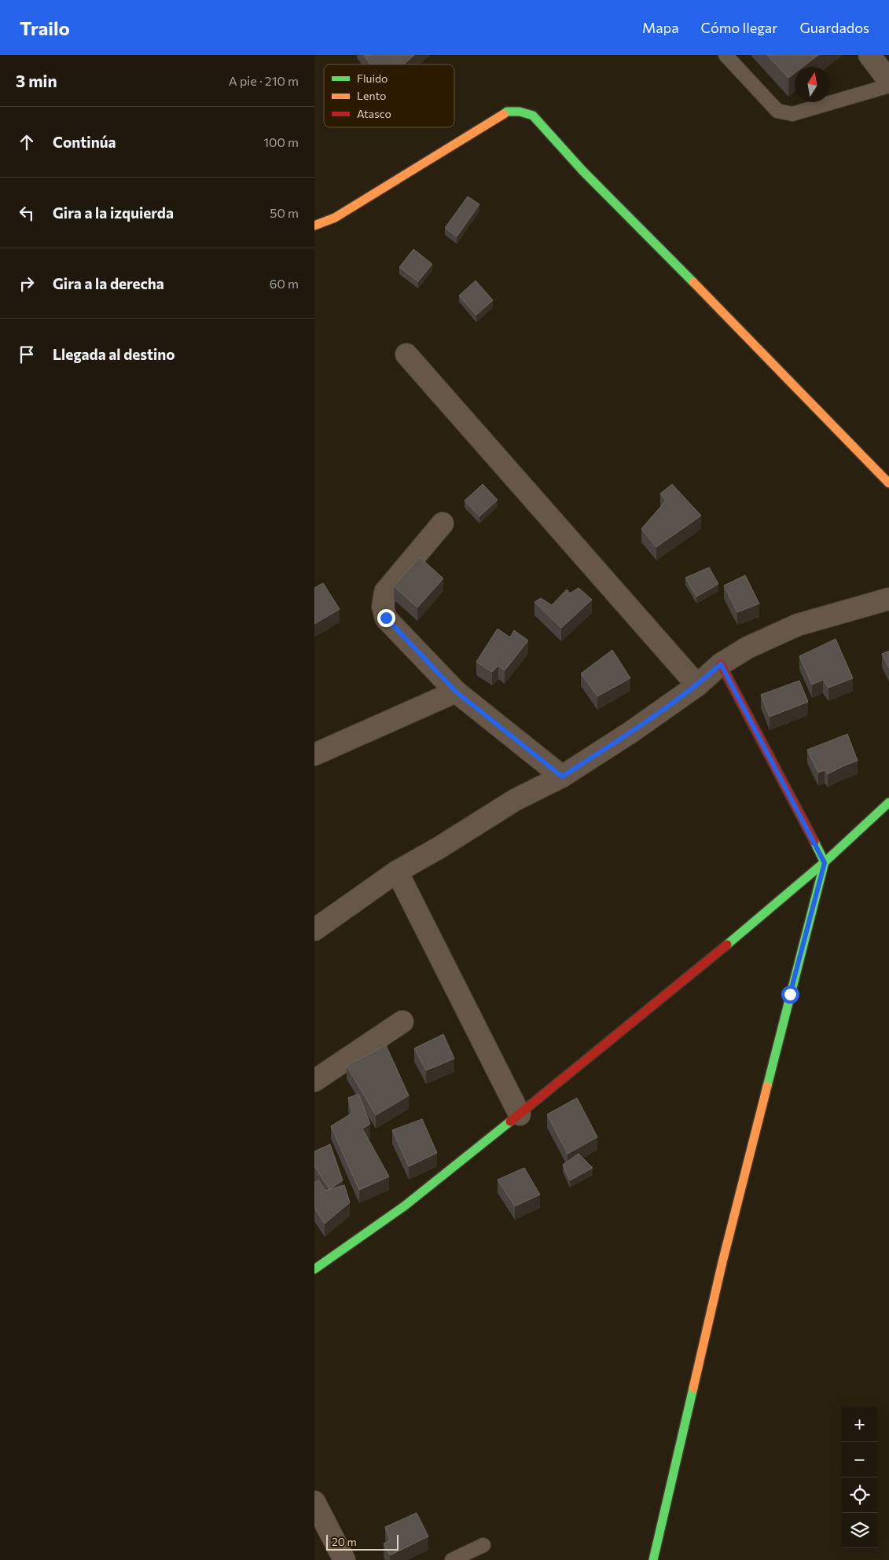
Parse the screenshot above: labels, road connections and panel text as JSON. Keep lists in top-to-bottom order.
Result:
{
  "legend": ["Fluido", "Lento", "Atasco"],
  "scale_bar": "20 m",
  "north": "top",
  "page": {
    "header": "Trailo",
    "nav": ["Mapa", "Cómo llegar", "Guardados"],
    "heading": ["3 min", "A pie · 210 m"],
    "list": [
      ["Continúa", "100 m"],
      ["Gira a la izquierda", "50 m"],
      ["Gira a la derecha", "60 m"],
      "Llegada al destino"
    ],
    "map_buttons": ["+", "−"],
    "scale": "20 m"
  }
}
